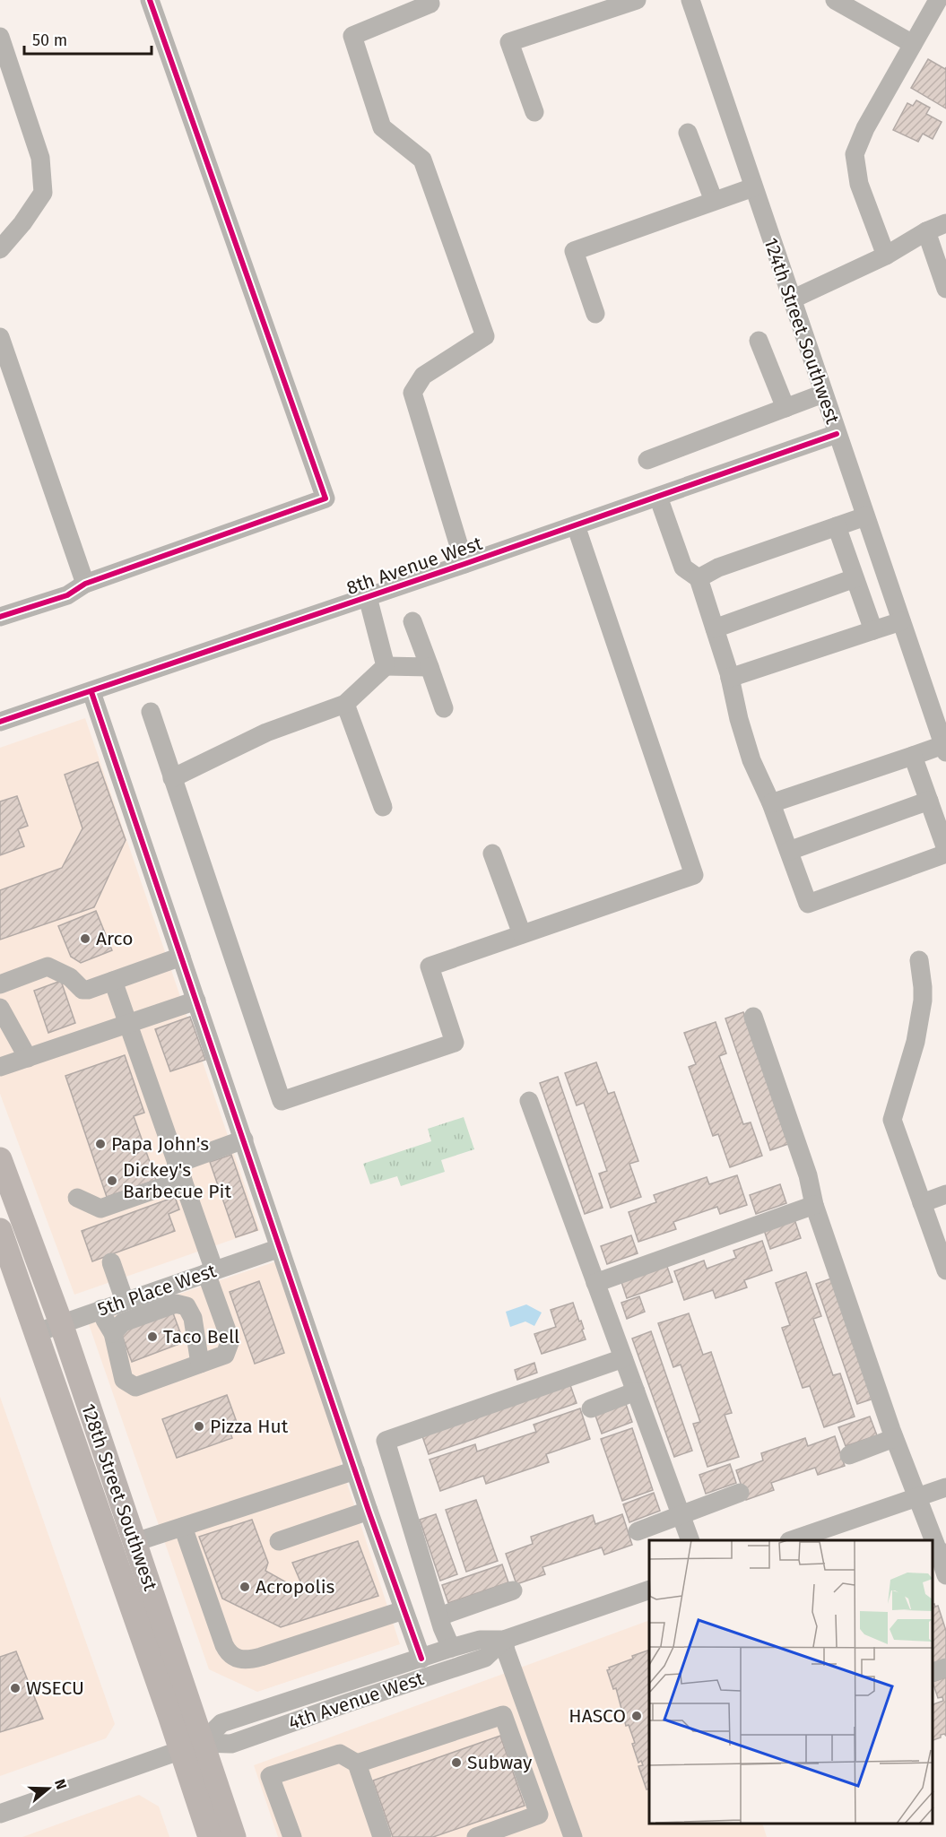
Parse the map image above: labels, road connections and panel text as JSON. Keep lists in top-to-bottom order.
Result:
{
  "streets": {
    "main road": ["128th Street Southwest"],
    "street": [
      "124th Street Southwest",
      "8th Avenue West",
      "5th Place West",
      "4th Avenue West"
    ]
  },
  "crossings": [
    ["124th Street Southwest", "8th Avenue West"],
    ["5th Place West", "128th Street Southwest"],
    ["128th Street Southwest", "4th Avenue West"]
  ],
  "places": [
    "Arco",
    "Papa John's",
    "Dickey's Barbecue Pit",
    "Taco Bell",
    "Pizza Hut",
    "Acropolis",
    "WSECU",
    "HASCO",
    "Subway"
  ],
  "scale_bar": "50 m",
  "north": "right"
}
